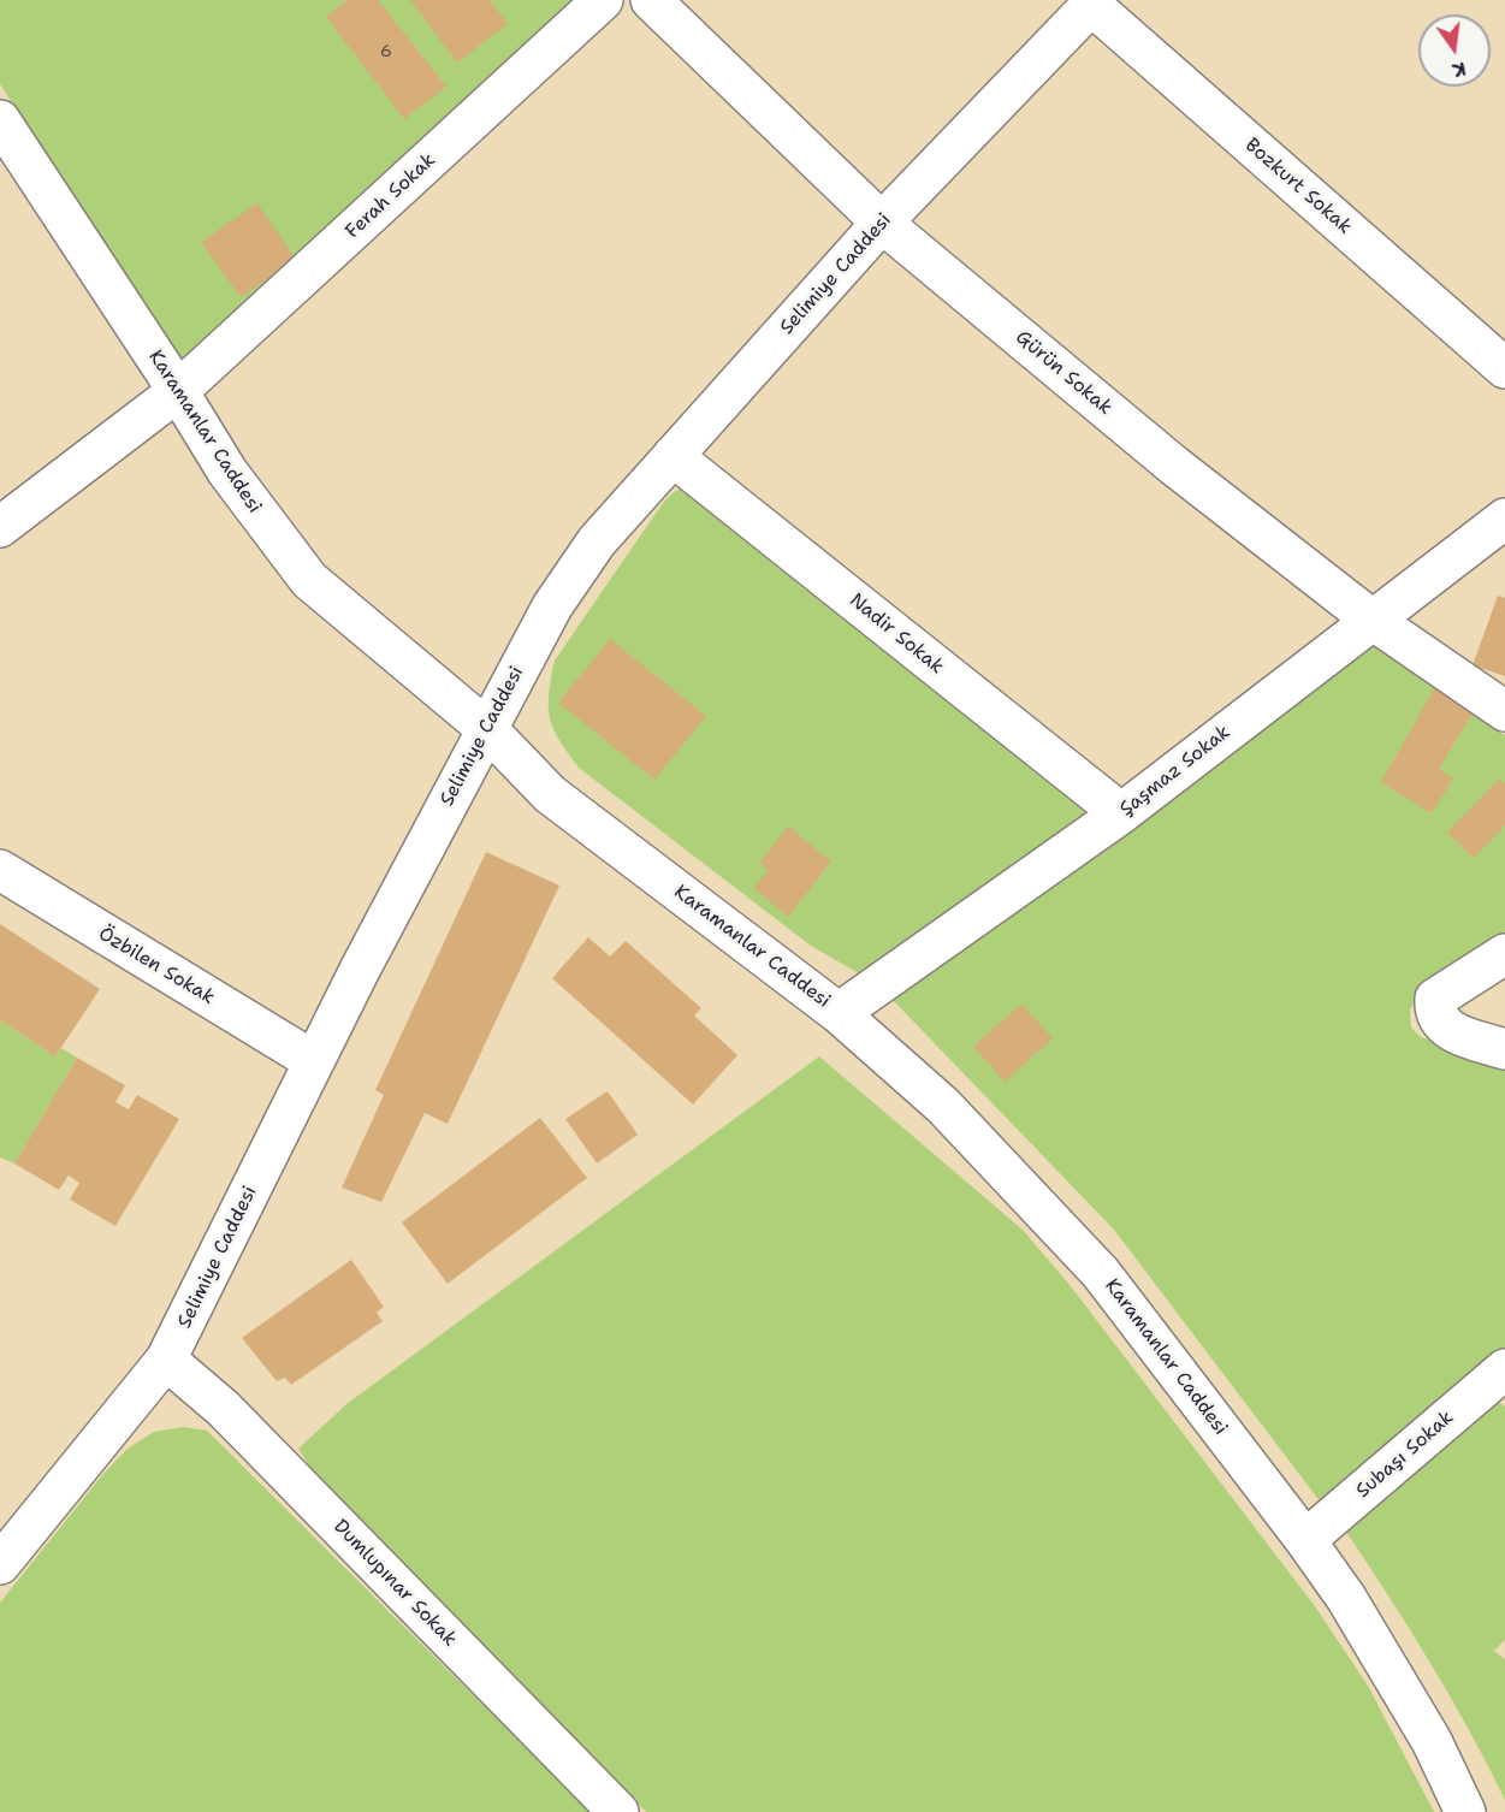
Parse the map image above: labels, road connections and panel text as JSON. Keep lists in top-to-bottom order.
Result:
{
  "streets": {
    "street": [
      "Bozkurt Sokak",
      "Ferah Sokak",
      "Selimiye Caddesi",
      "Gürün Sokak",
      "Karamanlar Caddesi",
      "Nadir Sokak",
      "Şaşmaz Sokak",
      "Özbilen Sokak",
      "Subaşı Sokak",
      "Dumlupınar Sokak"
    ]
  },
  "crossings": [
    ["Bozkurt Sokak", "Selimiye Caddesi"],
    ["Ferah Sokak", "Karamanlar Caddesi"],
    ["Selimiye Caddesi", "Gürün Sokak"],
    ["Selimiye Caddesi", "Karamanlar Caddesi"],
    ["Selimiye Caddesi", "Nadir Sokak"],
    ["Selimiye Caddesi", "Özbilen Sokak"],
    ["Selimiye Caddesi", "Dumlupınar Sokak"],
    ["Gürün Sokak", "Şaşmaz Sokak"],
    ["Karamanlar Caddesi", "Şaşmaz Sokak"],
    ["Karamanlar Caddesi", "Subaşı Sokak"],
    ["Nadir Sokak", "Şaşmaz Sokak"]
  ],
  "house_numbers": ["6"],
  "north": "bottom"
}
